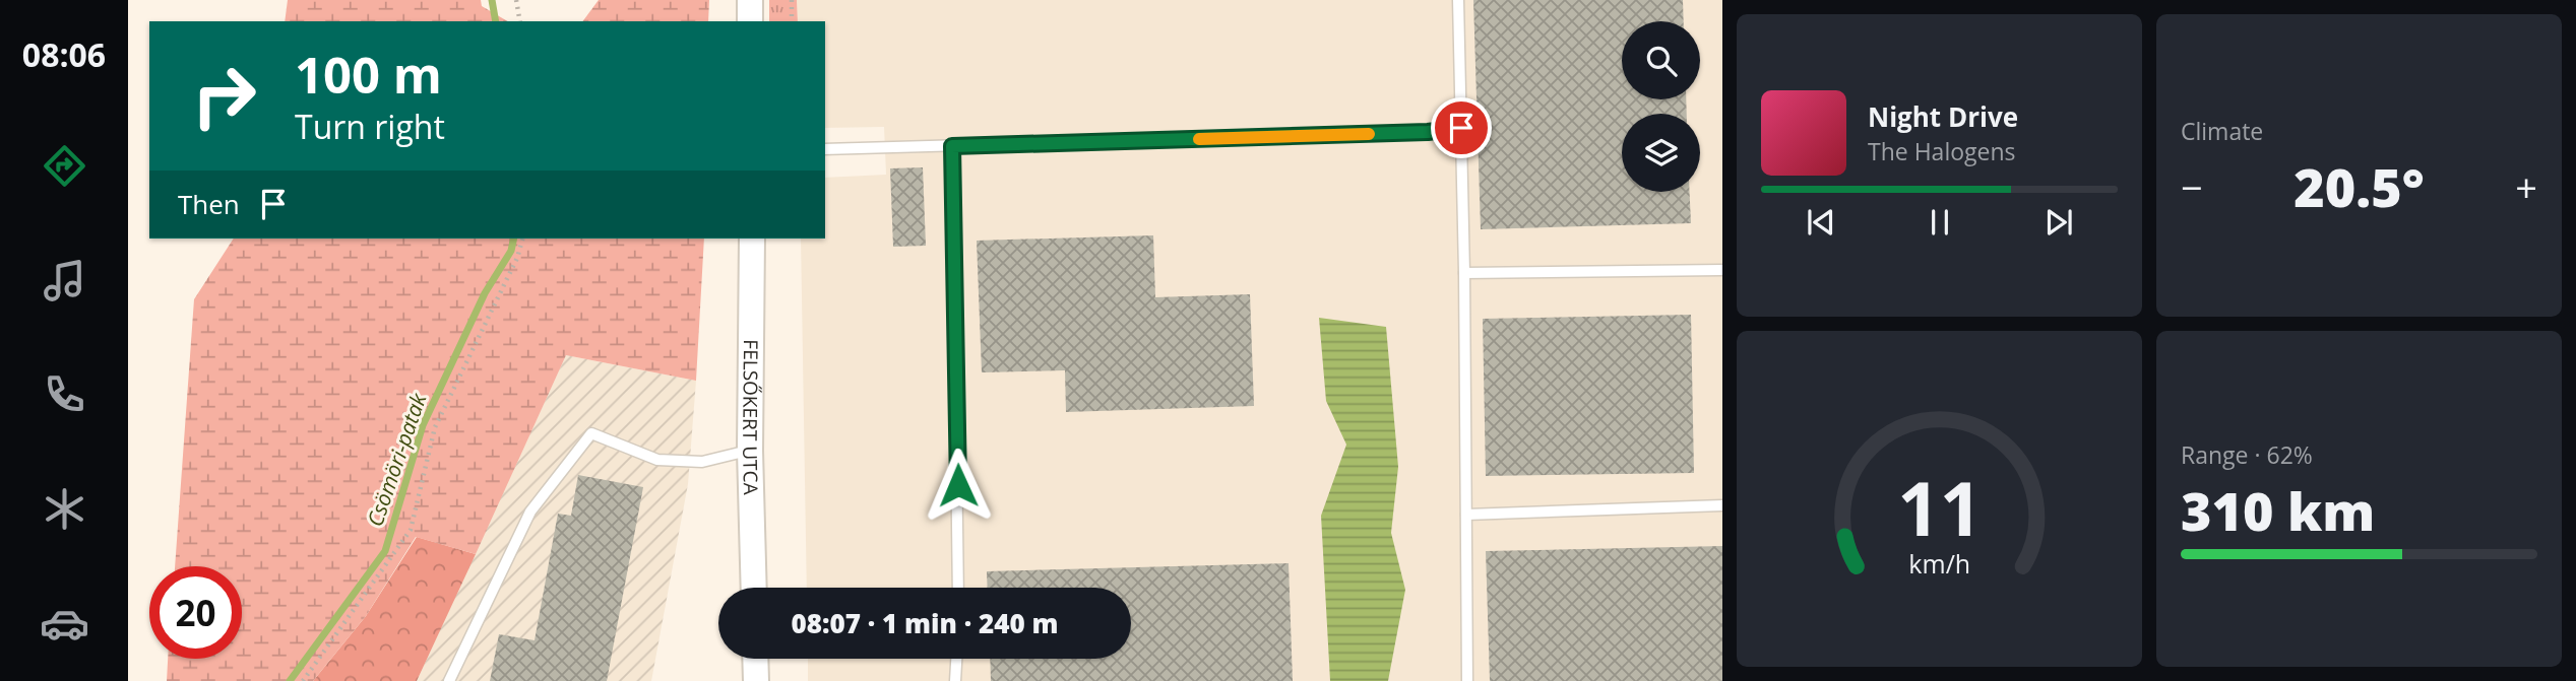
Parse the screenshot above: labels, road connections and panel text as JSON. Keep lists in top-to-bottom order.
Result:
{
  "streets": {
    "street": ["FELSŐKERT UTCA"]
  },
  "water": ["Csömöri-patak"],
  "page": {
    "tabs": "08:06",
    "tile": [
      "Climate",
      ["Range · 62%", "310 km"]
    ],
    "turn": ["100 m", "Turn right"],
    "song": ["Night Drive", "The Halogens"],
    "heat": ["−", "20.5°", "+"],
    "then": "Then",
    "limit": "20",
    "trip": "08:07 · 1 min · 240 m",
    "gauge": ["11", "km/h"]
  }
}
